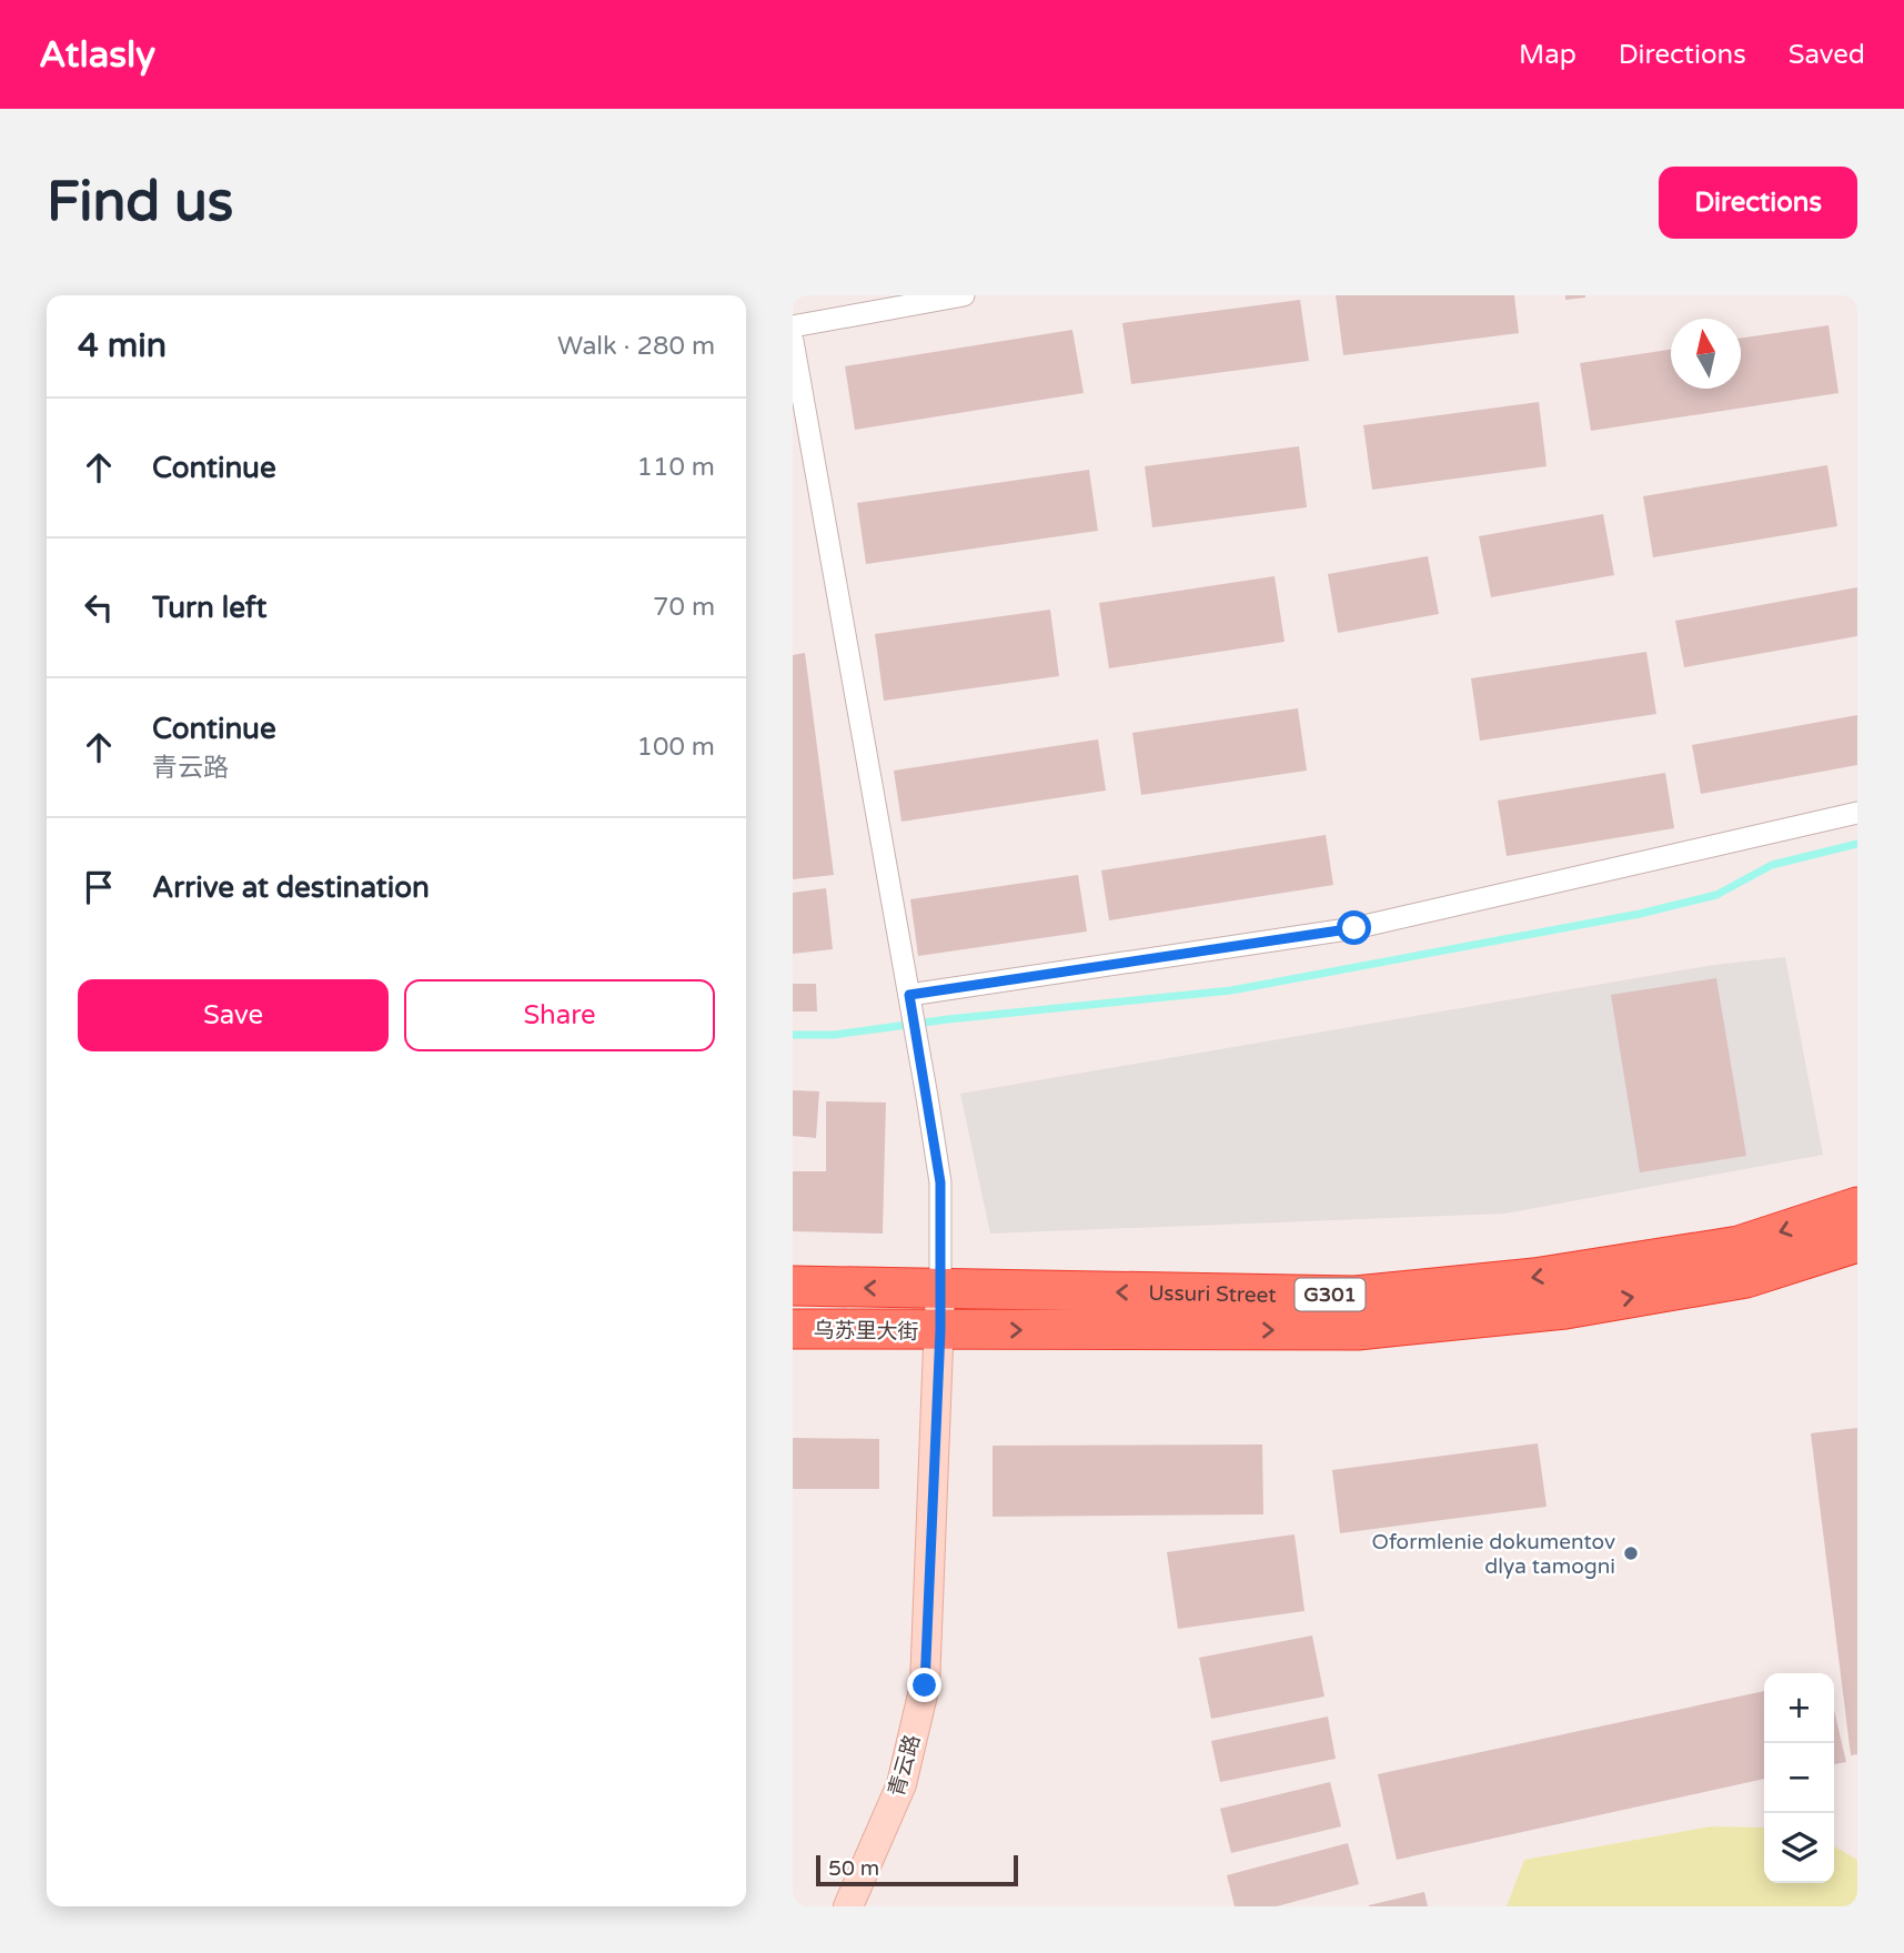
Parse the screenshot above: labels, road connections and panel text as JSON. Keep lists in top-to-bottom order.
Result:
{
  "streets": {
    "highway": ["Ussuri Street", "G301", "乌苏里大街"],
    "main road": ["青云路"]
  },
  "crossings": [
    ["Ussuri Street", "乌苏里大街"],
    ["Ussuri Street", "青云路"],
    ["乌苏里大街", "青云路"]
  ],
  "places": ["Oformlenie dokumentov dlya tamogni"],
  "scale_bar": "50 m",
  "north": "top",
  "page": {
    "header": "Atlasly",
    "nav": ["Map", "Directions", "Saved"],
    "buttons": [
      "Directions",
      ["Save", "Share"]
    ],
    "title": "Find us",
    "heading": ["4 min", "Walk · 280 m"],
    "list": [
      ["Continue", "110 m"],
      ["Turn left", "70 m"],
      ["Continue", "青云路", "100 m"],
      "Arrive at destination"
    ],
    "map_buttons": ["+", "−"],
    "scale": "50 m"
  }
}
